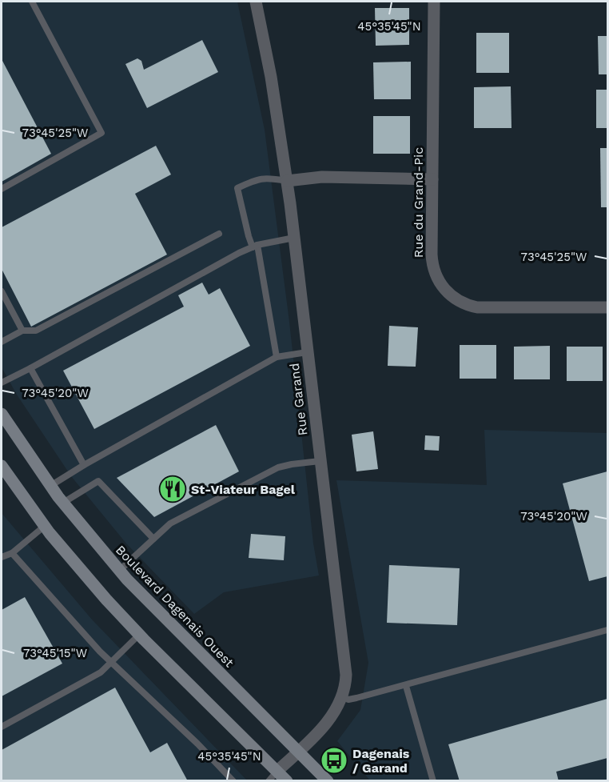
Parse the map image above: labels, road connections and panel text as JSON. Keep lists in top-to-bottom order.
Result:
{
  "streets": {
    "main road": ["Boulevard Dagenais Ouest"],
    "street": ["Rue du Grand-Pic", "Rue Garand"]
  },
  "crossings": [
    ["Rue Garand", "Boulevard Dagenais Ouest"]
  ],
  "places": {
    "restaurant": ["St-Viateur Bagel"],
    "bus stop": ["Dagenais / Garand"]
  },
  "coordinates": [
    "45°35'45\"N",
    "73°45'25\"W",
    "73°45'20\"W",
    "73°45'15\"W"
  ]
}
